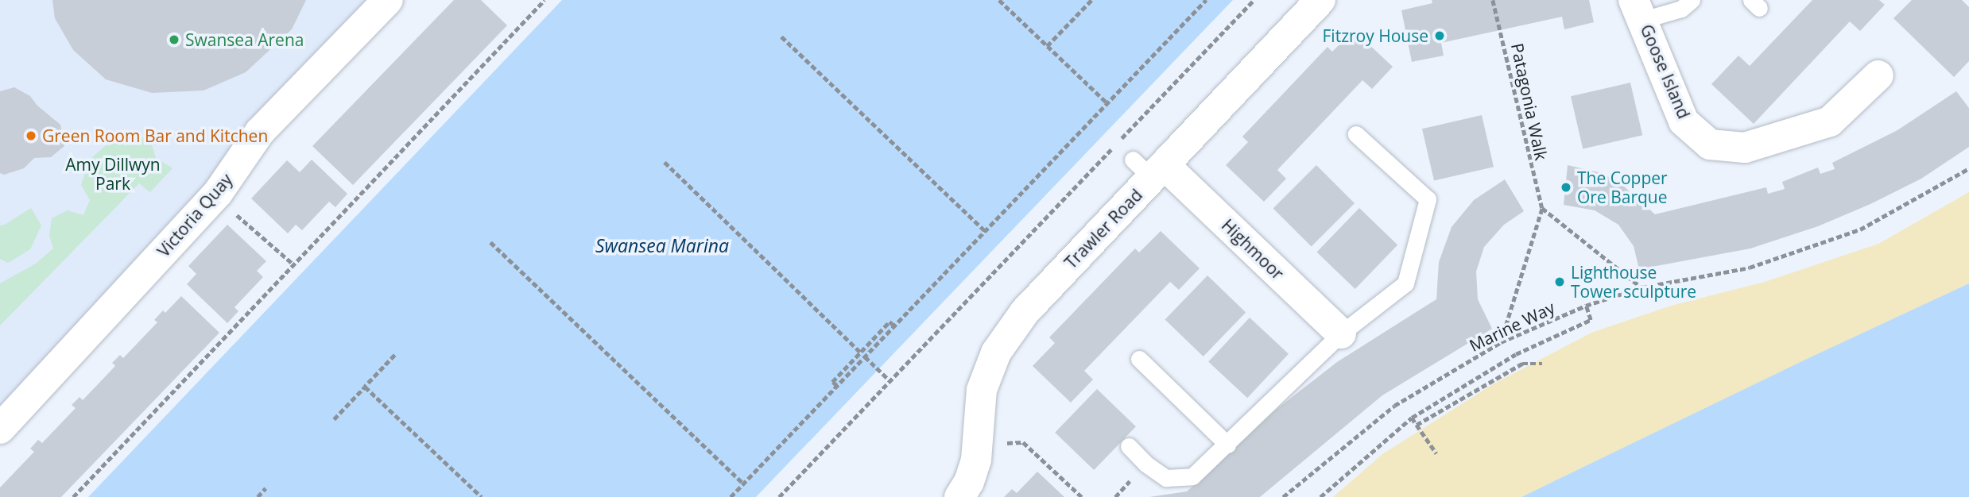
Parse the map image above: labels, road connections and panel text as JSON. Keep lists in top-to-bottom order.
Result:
{
  "streets": {
    "street": [
      "Goose Island",
      "Victoria Quay",
      "Trawler Road",
      "Highmoor"
    ],
    "path": ["Patagonia Walk", "Marine Way"]
  },
  "crossings": [
    ["Trawler Road", "Highmoor"]
  ],
  "water": ["Swansea Marina"],
  "parks": ["Amy Dillwyn Park"],
  "places": [
    "Fitzroy House",
    "Swansea Arena",
    "Green Room Bar and Kitchen",
    "The Copper Ore Barque",
    "Lighthouse Tower sculpture"
  ]
}
